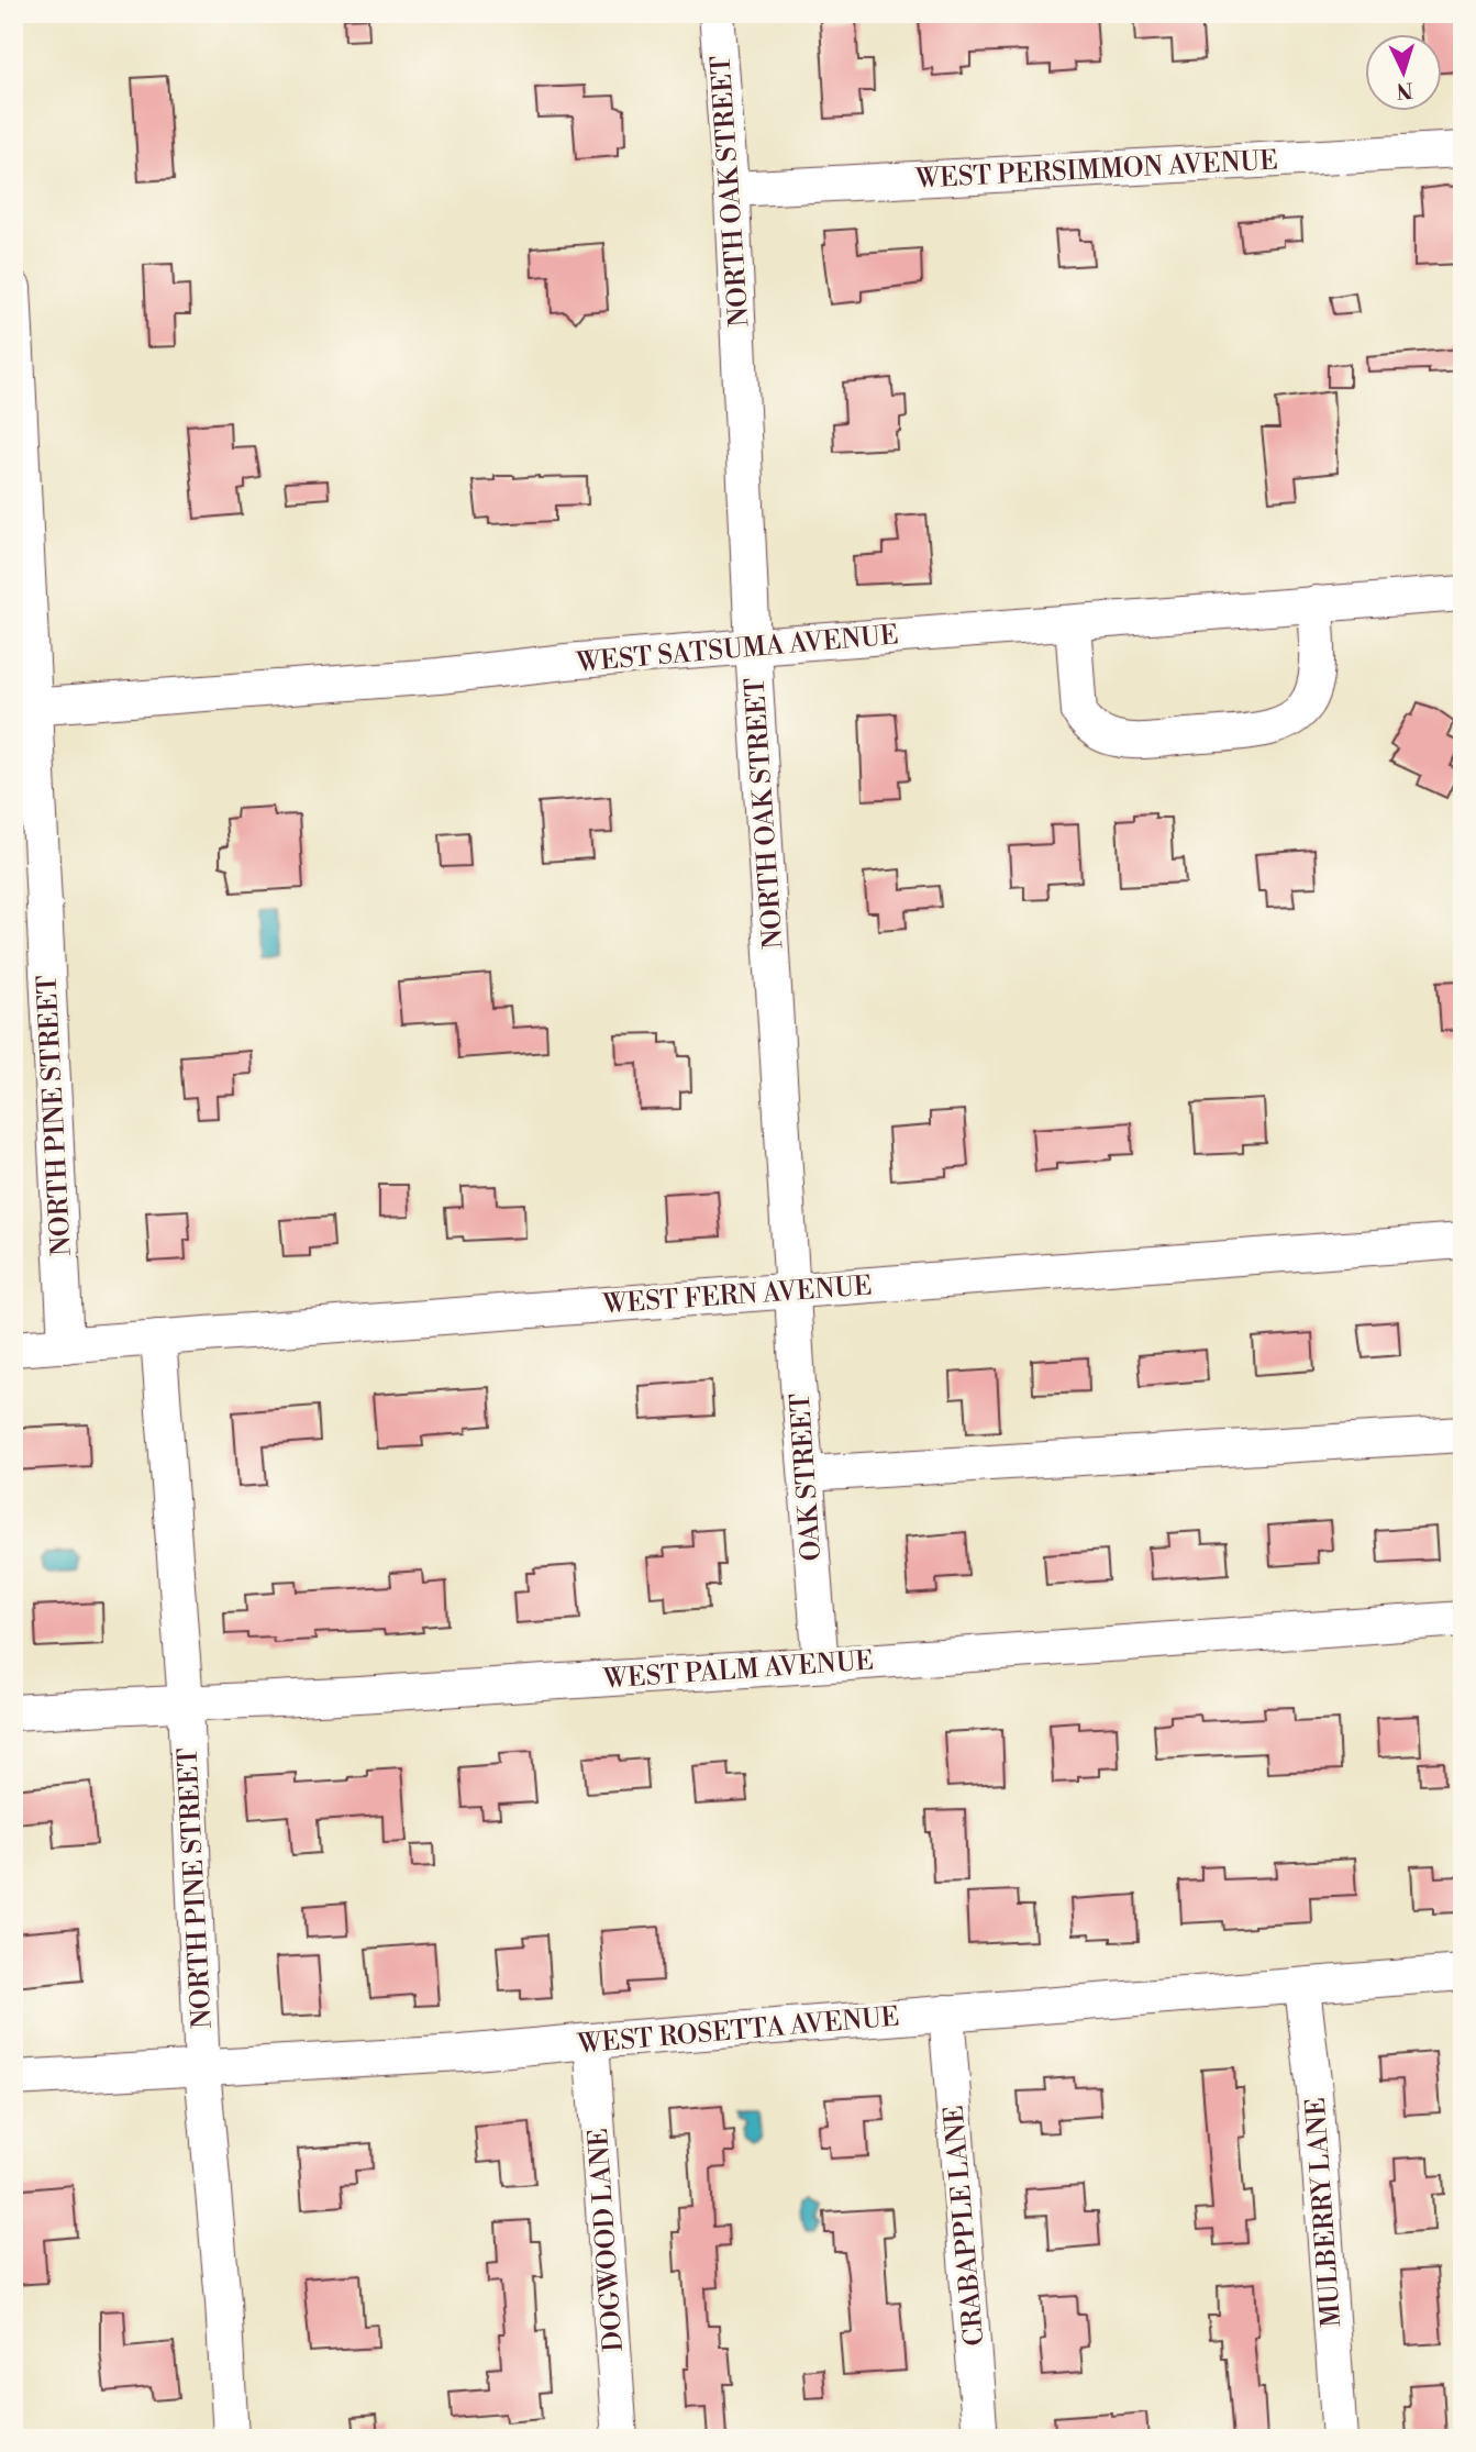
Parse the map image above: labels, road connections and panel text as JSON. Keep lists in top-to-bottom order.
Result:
{
  "streets": {
    "street": [
      "WEST PERSIMMON AVENUE",
      "NORTH OAK STREET",
      "WEST SATSUMA AVENUE",
      "NORTH PINE STREET",
      "WEST FERN AVENUE",
      "OAK STREET",
      "WEST PALM AVENUE",
      "WEST ROSETTA AVENUE",
      "MULBERRY LANE",
      "CRABAPPLE LANE",
      "DOGWOOD LANE"
    ]
  },
  "crossings": [
    ["WEST PERSIMMON AVENUE", "NORTH OAK STREET"],
    ["NORTH OAK STREET", "WEST SATSUMA AVENUE"],
    ["NORTH OAK STREET", "WEST FERN AVENUE"],
    ["NORTH OAK STREET", "OAK STREET"],
    ["WEST SATSUMA AVENUE", "NORTH PINE STREET"],
    ["NORTH PINE STREET", "WEST FERN AVENUE"],
    ["NORTH PINE STREET", "WEST PALM AVENUE"],
    ["NORTH PINE STREET", "WEST ROSETTA AVENUE"],
    ["WEST FERN AVENUE", "OAK STREET"],
    ["OAK STREET", "WEST PALM AVENUE"],
    ["WEST ROSETTA AVENUE", "MULBERRY LANE"],
    ["WEST ROSETTA AVENUE", "CRABAPPLE LANE"],
    ["WEST ROSETTA AVENUE", "DOGWOOD LANE"]
  ],
  "north": "bottom"
}
